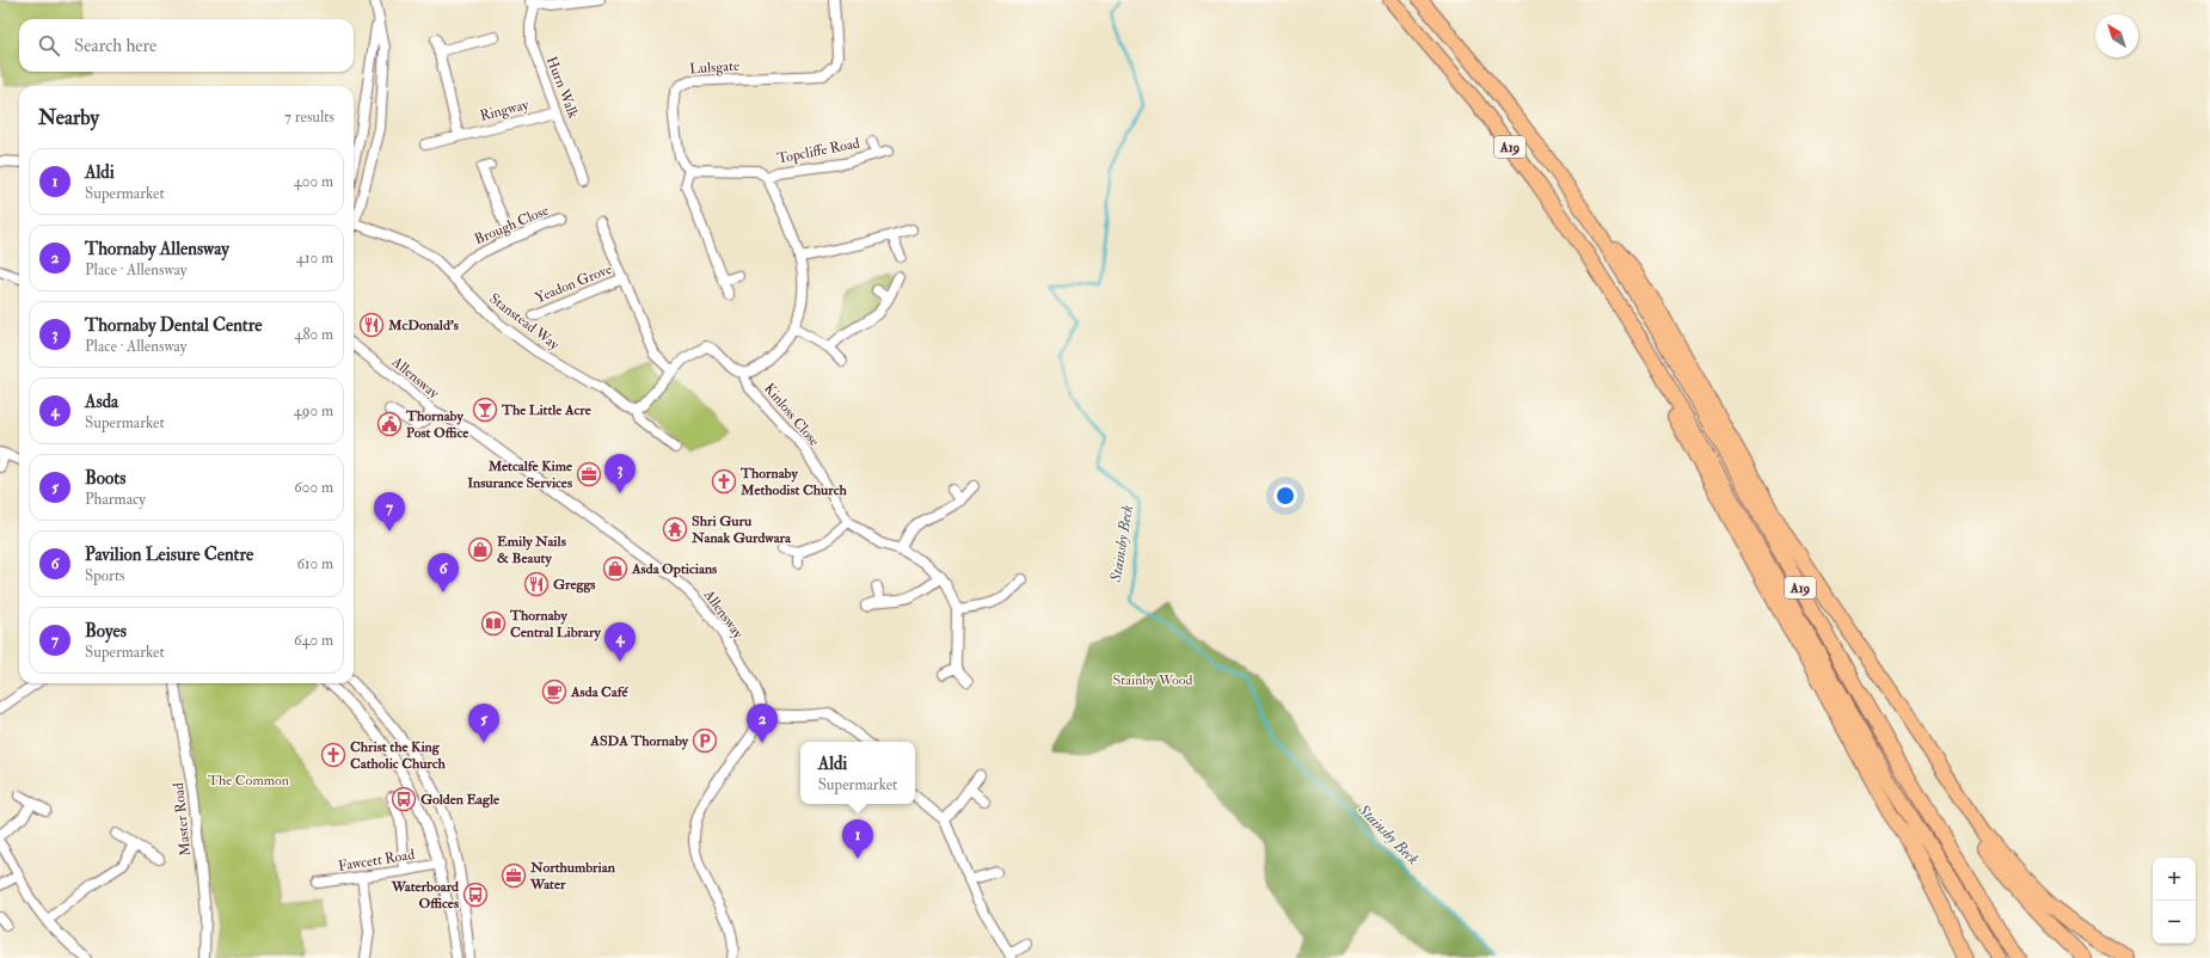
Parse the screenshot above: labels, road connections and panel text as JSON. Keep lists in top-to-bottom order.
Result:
{
  "streets": {
    "highway": ["A19"],
    "street": [
      "Lulsgate",
      "Hurn Walk",
      "Ringway",
      "Topcliffe Road",
      "Brough Close",
      "Yeadon Grove",
      "Stanstead Way",
      "Allensway",
      "Kinloss Close",
      "Master Road",
      "Fawcett Road"
    ]
  },
  "crossings": [
    ["Lulsgate", "Topcliffe Road"],
    ["Hurn Walk", "Ringway"],
    ["Topcliffe Road", "Kinloss Close"],
    ["Brough Close", "Stanstead Way"]
  ],
  "water": ["Stainsby Beck"],
  "parks": ["Stainby Wood", "The Common"],
  "places": {
    "restaurant": ["McDonald's", "Greggs"],
    "bar": ["The Little Acre"],
    "public building": ["Thornaby Post Office"],
    "office": ["Metcalfe Kime Insurance Services", "Northumbrian Water"],
    "church": ["Thornaby Methodist Church", "Christ the King Catholic Church"],
    "temple": ["Shri Guru Nanak Gurdwara"],
    "shop": ["Emily Nails & Beauty", "Asda Opticians"],
    "library": ["Thornaby Central Library"],
    "cafe": ["Asda Café"],
    "parking": ["ASDA Thornaby"],
    "bus stop": ["Golden Eagle", "Waterboard Offices"]
  },
  "north": "top left",
  "page": {
    "search": "Search here",
    "heading": ["Nearby", "7 results"],
    "list": [
      {
        "mark": "1",
        "name": "Aldi",
        "note": "Supermarket",
        "value": "400 m"
      },
      {
        "mark": "2",
        "name": "Thornaby Allensway",
        "note": "Place · Allensway",
        "value": "410 m"
      },
      {
        "mark": "3",
        "name": "Thornaby Dental Centre",
        "note": "Place · Allensway",
        "value": "480 m"
      },
      {
        "mark": "4",
        "name": "Asda",
        "note": "Supermarket",
        "value": "490 m"
      },
      {
        "mark": "5",
        "name": "Boots",
        "note": "Pharmacy",
        "value": "600 m"
      },
      {
        "mark": "6",
        "name": "Pavilion Leisure Centre",
        "note": "Sports",
        "value": "610 m"
      },
      {
        "mark": "7",
        "name": "Boyes",
        "note": "Supermarket",
        "value": "640 m"
      }
    ],
    "pins": [
      "3",
      "7",
      "6",
      "4",
      "2",
      "5",
      "1"
    ],
    "popup": ["Aldi", "Supermarket"],
    "map_buttons": ["+", "−"]
  }
}
